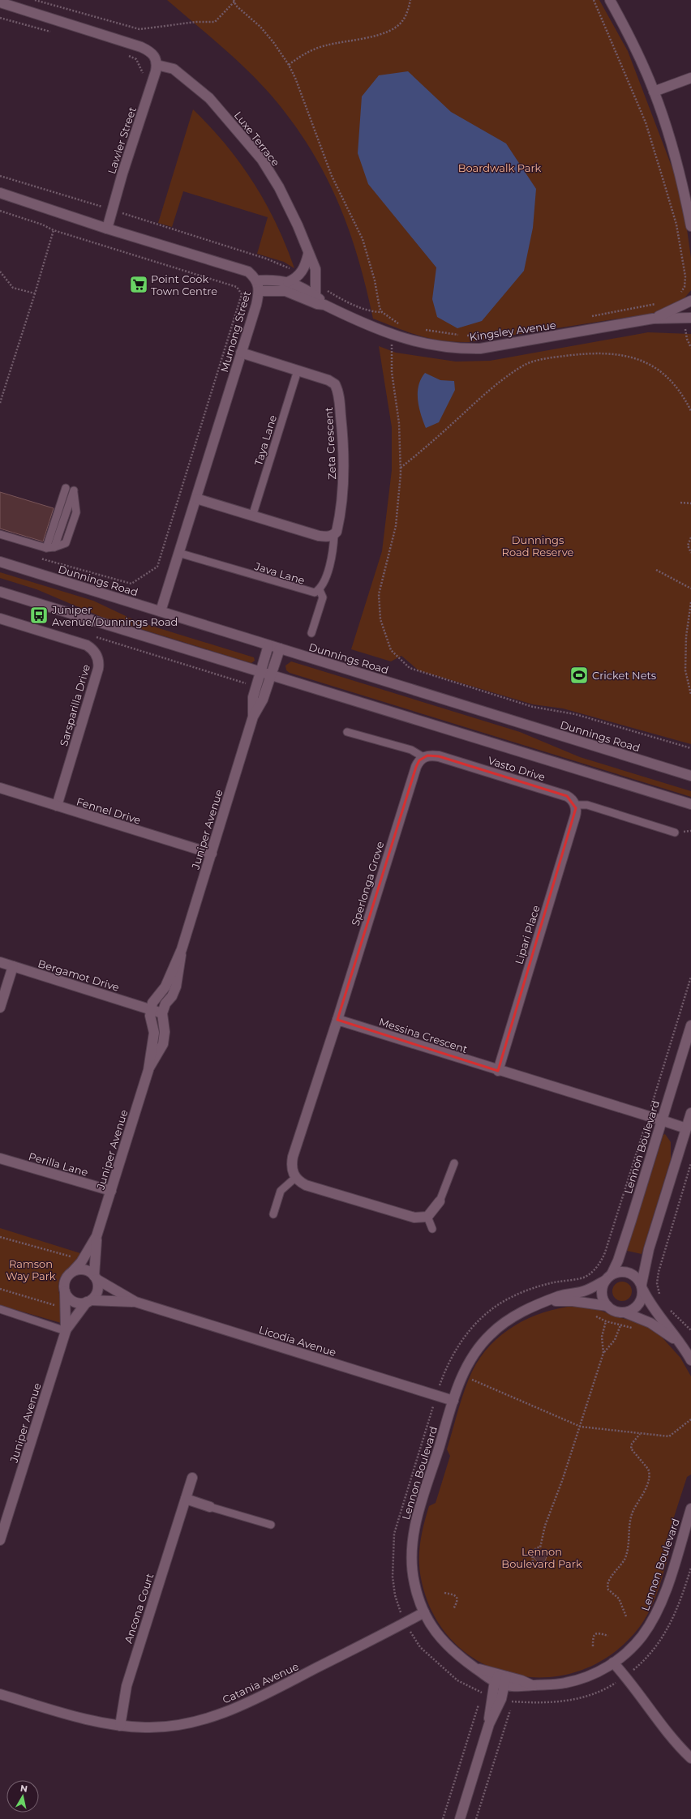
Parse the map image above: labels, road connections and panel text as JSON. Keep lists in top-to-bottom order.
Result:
{
  "streets": {
    "street": [
      "Luxe Terrace",
      "Lawler Street",
      "Kingsley Avenue",
      "Murnong Street",
      "Zeta Crescent",
      "Dunnings Road",
      "Sarsparilla Drive",
      "Vasto Drive",
      "Fennel Drive",
      "Juniper Avenue",
      "Sperlonga Grove",
      "Lipari Place",
      "Bergamot Drive",
      "Messina Crescent",
      "Lennon Boulevard",
      "Perilla Lane",
      "Licodia Avenue",
      "Ancona Court",
      "Catania Avenue"
    ],
    "lane": ["Taya Lane", "Java Lane"]
  },
  "crossings": [
    ["Luxe Terrace", "Lawler Street"],
    ["Luxe Terrace", "Kingsley Avenue"],
    ["Lawler Street", "Murnong Street"],
    ["Kingsley Avenue", "Murnong Street"],
    ["Murnong Street", "Zeta Crescent"],
    ["Murnong Street", "Java Lane"],
    ["Murnong Street", "Dunnings Road"],
    ["Taya Lane", "Zeta Crescent"],
    ["Dunnings Road", "Juniper Avenue"],
    ["Sarsparilla Drive", "Fennel Drive"],
    ["Vasto Drive", "Sperlonga Grove"],
    ["Vasto Drive", "Lipari Place"],
    ["Fennel Drive", "Juniper Avenue"],
    ["Juniper Avenue", "Bergamot Drive"],
    ["Juniper Avenue", "Perilla Lane"],
    ["Juniper Avenue", "Licodia Avenue"],
    ["Sperlonga Grove", "Messina Crescent"],
    ["Lipari Place", "Messina Crescent"],
    ["Messina Crescent", "Lennon Boulevard"],
    ["Lennon Boulevard", "Licodia Avenue"],
    ["Lennon Boulevard", "Catania Avenue"],
    ["Ancona Court", "Catania Avenue"]
  ],
  "parks": [
    "Boardwalk Park",
    "Dunnings Road Reserve",
    "Ramson Way Park",
    "Lennon Boulevard Park"
  ],
  "places": {
    "supermarket": ["Point Cook Town Centre"],
    "bus stop": ["Juniper Avenue/Dunnings Road"],
    "sports": ["Cricket Nets"]
  },
  "north": "top"
}
